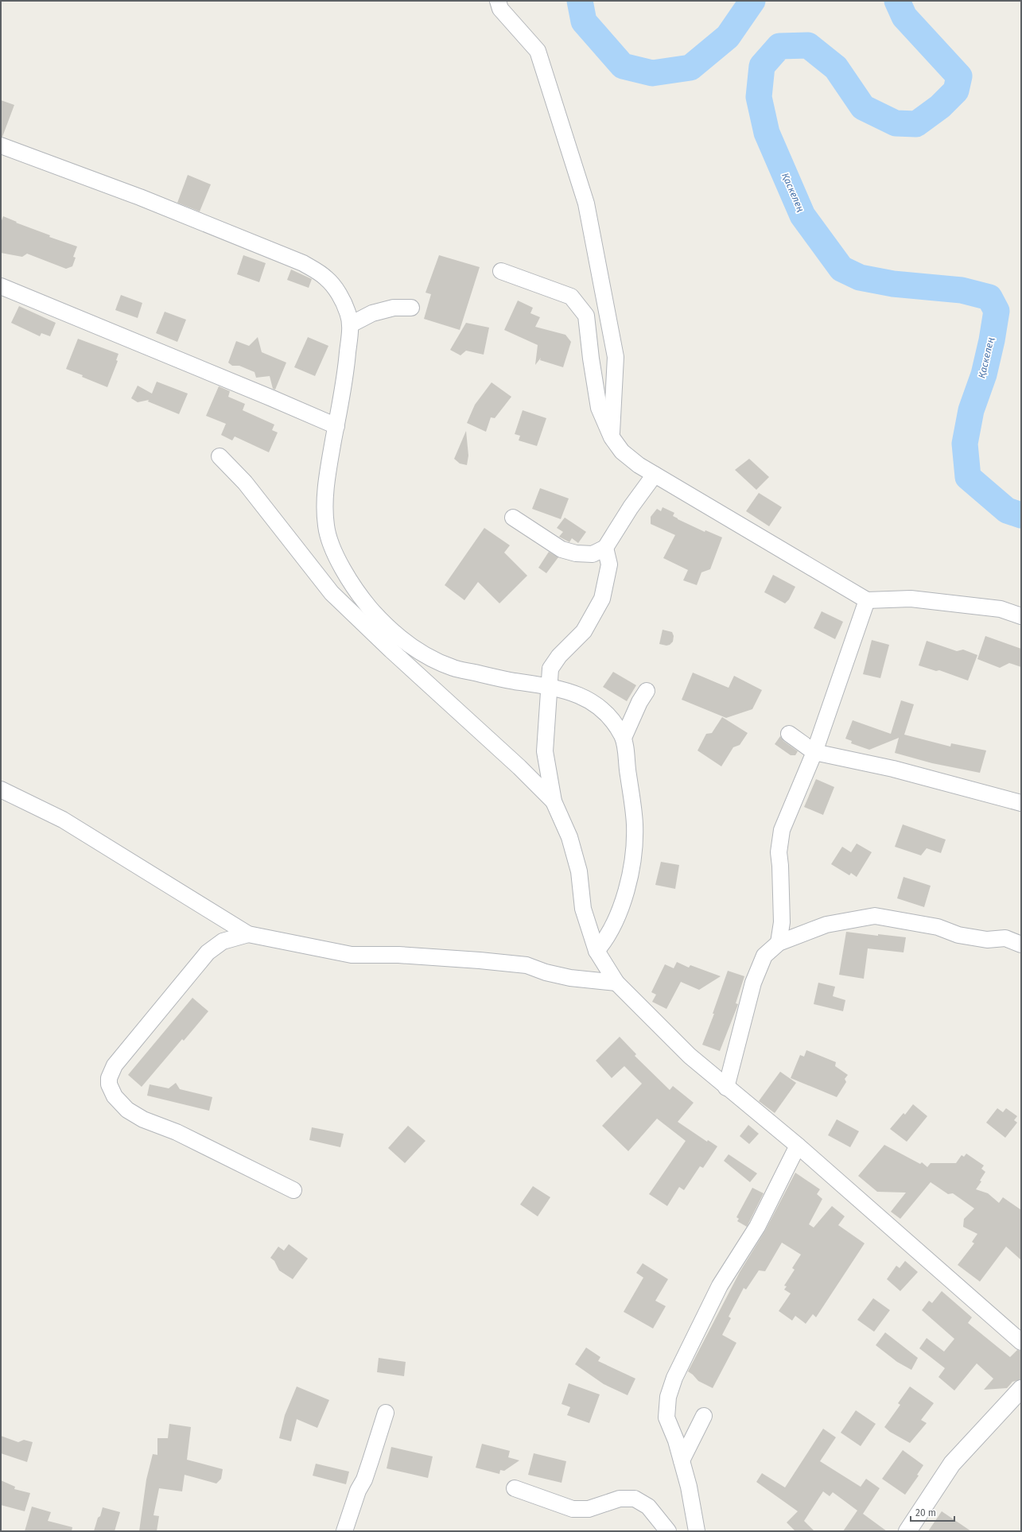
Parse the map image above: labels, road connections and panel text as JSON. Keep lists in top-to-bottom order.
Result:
{
  "water": ["Қаскелең"],
  "scale_bar": "20 m"
}
